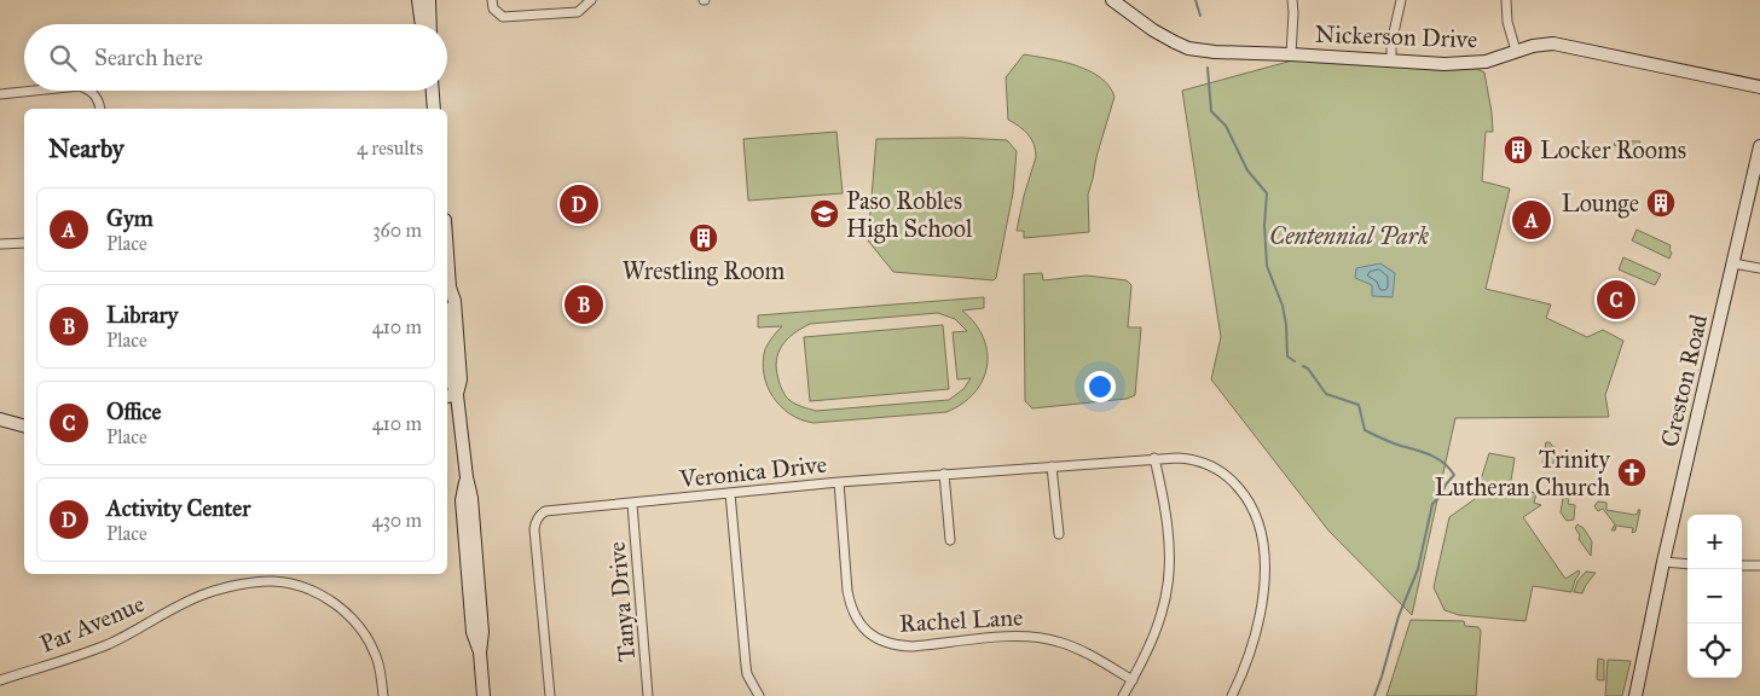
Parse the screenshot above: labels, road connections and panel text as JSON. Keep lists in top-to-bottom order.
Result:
{
  "streets": {
    "main road": ["Nickerson Drive", "Creston Road"],
    "street": [
      "Veronica Drive",
      "Tanya Drive",
      "Rachel Lane",
      "Par Avenue"
    ]
  },
  "crossings": [
    ["Veronica Drive", "Tanya Drive"],
    ["Veronica Drive", "Rachel Lane"]
  ],
  "parks": ["Centennial Park"],
  "places": {
    "building": ["Locker Rooms", "Lounge", "Wrestling Room"],
    "school or university": ["Paso Robles High School"],
    "church": ["Trinity Lutheran Church"]
  },
  "page": {
    "search": "Search here",
    "heading": ["Nearby", "4 results"],
    "pins": [
      "D",
      "A",
      "C",
      "B"
    ],
    "list": [
      {
        "mark": "A",
        "name": "Gym",
        "note": "Place",
        "value": "360 m"
      },
      {
        "mark": "B",
        "name": "Library",
        "note": "Place",
        "value": "410 m"
      },
      {
        "mark": "C",
        "name": "Office",
        "note": "Place",
        "value": "410 m"
      },
      {
        "mark": "D",
        "name": "Activity Center",
        "note": "Place",
        "value": "430 m"
      }
    ],
    "map_buttons": ["+", "−"]
  }
}
